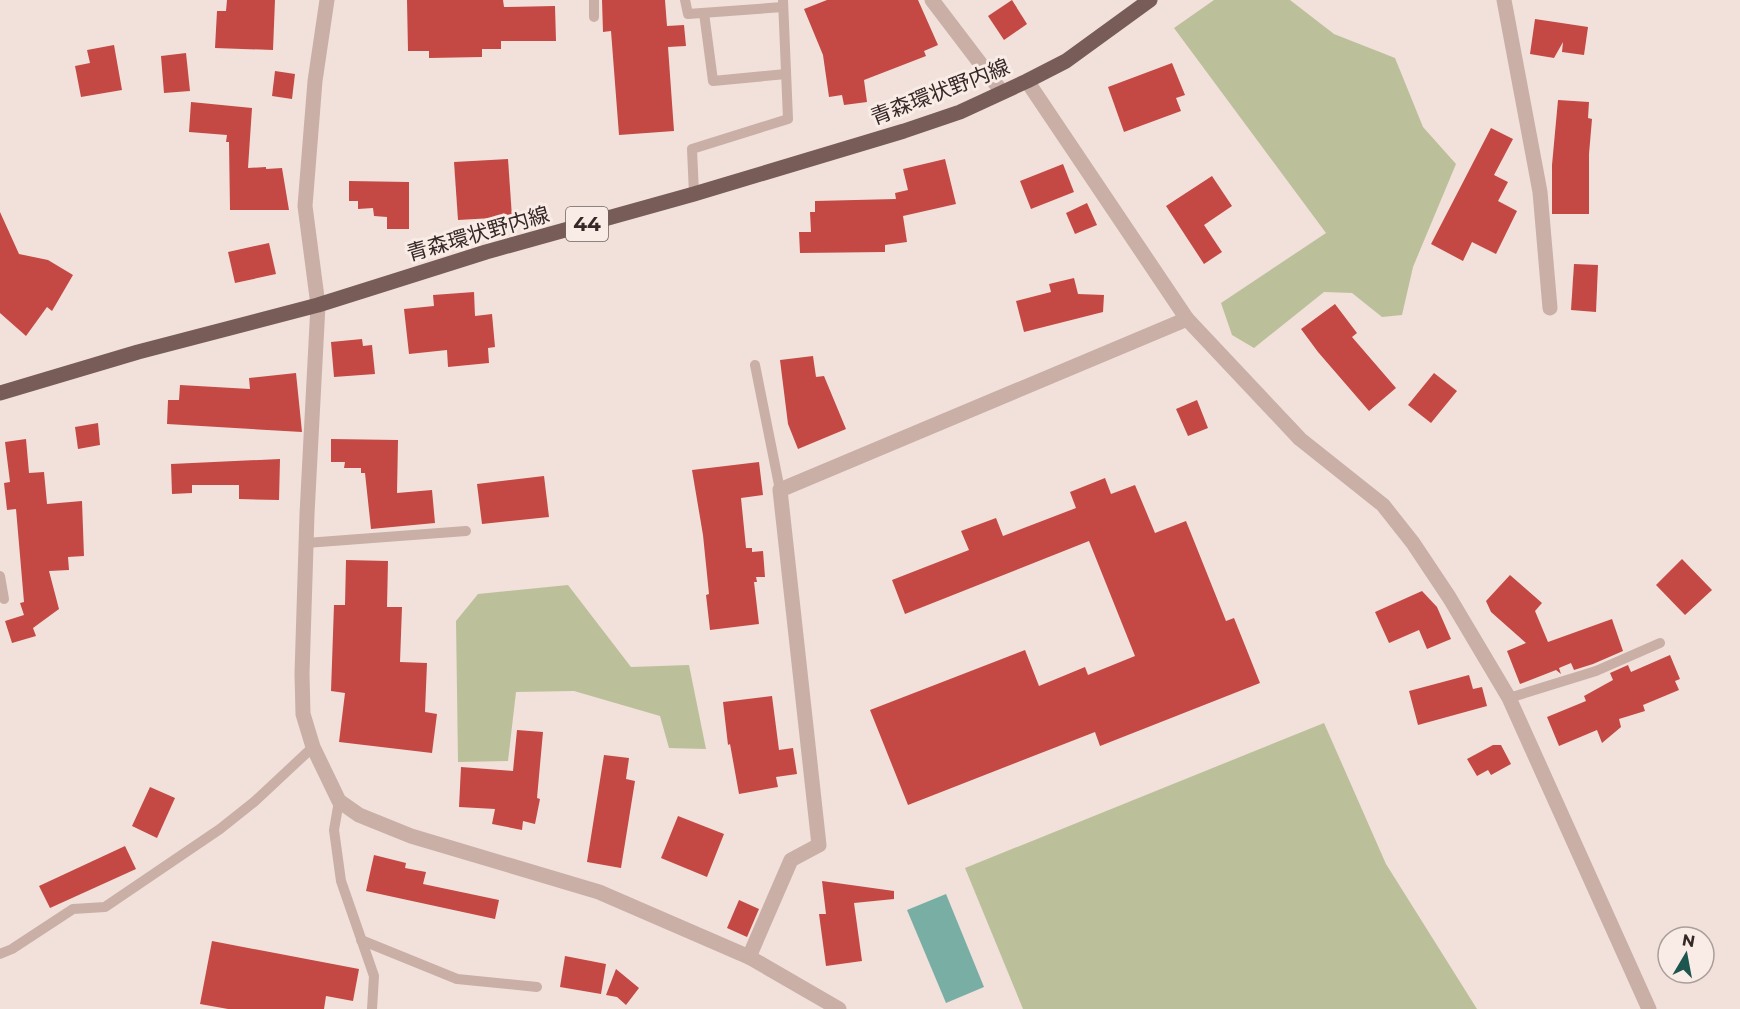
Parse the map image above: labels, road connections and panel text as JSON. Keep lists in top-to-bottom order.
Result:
{
  "streets": {
    "main road": ["青森環状野内線", "44"]
  },
  "north": "top"
}
